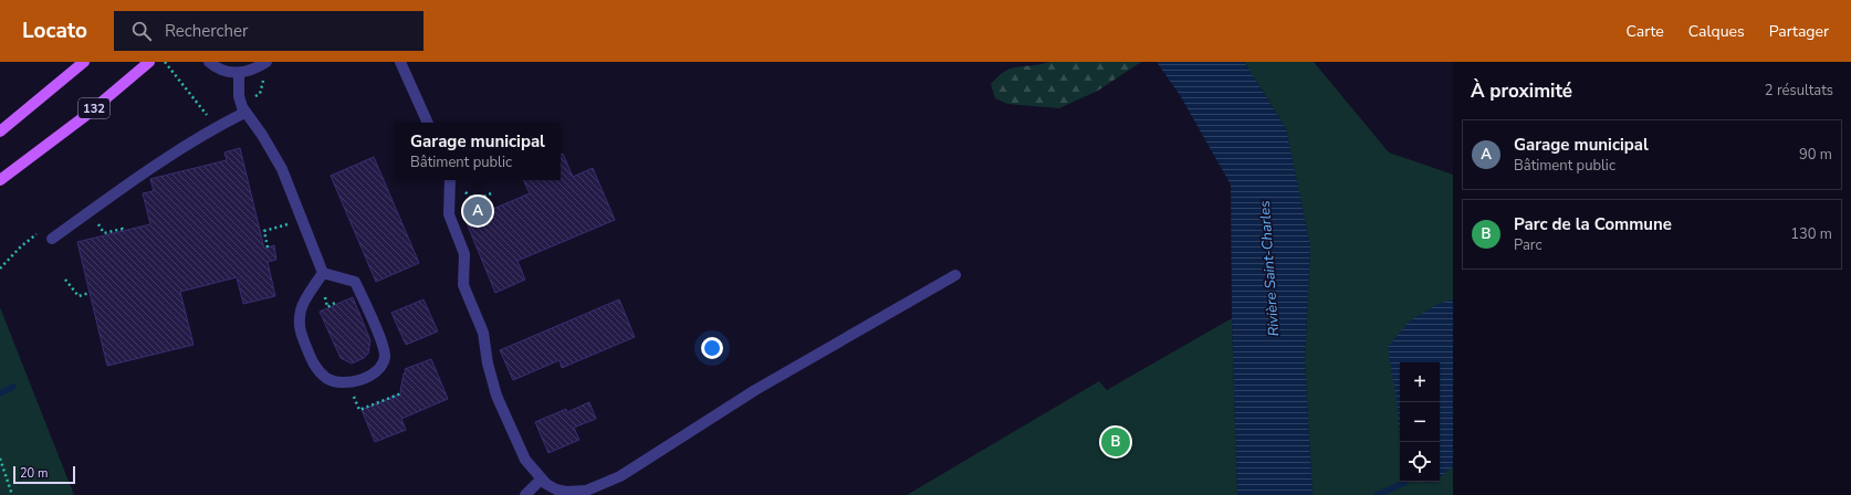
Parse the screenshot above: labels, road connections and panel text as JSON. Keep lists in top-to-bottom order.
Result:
{
  "streets": {
    "main road": ["132"]
  },
  "water": ["Rivière Saint-Charles"],
  "scale_bar": "20 m",
  "page": {
    "header": "Locato",
    "search": "Rechercher",
    "nav": ["Carte", "Calques", "Partager"],
    "heading": ["À proximité", "2 résultats"],
    "list": [
      {
        "mark": "A",
        "name": "Garage municipal",
        "note": "Bâtiment public",
        "value": "90 m"
      },
      {
        "mark": "B",
        "name": "Parc de la Commune",
        "note": "Parc",
        "value": "130 m"
      }
    ],
    "popup": ["Garage municipal", "Bâtiment public"],
    "pins": ["A", "B"],
    "map_buttons": ["+", "−"],
    "scale": "20 m"
  }
}
